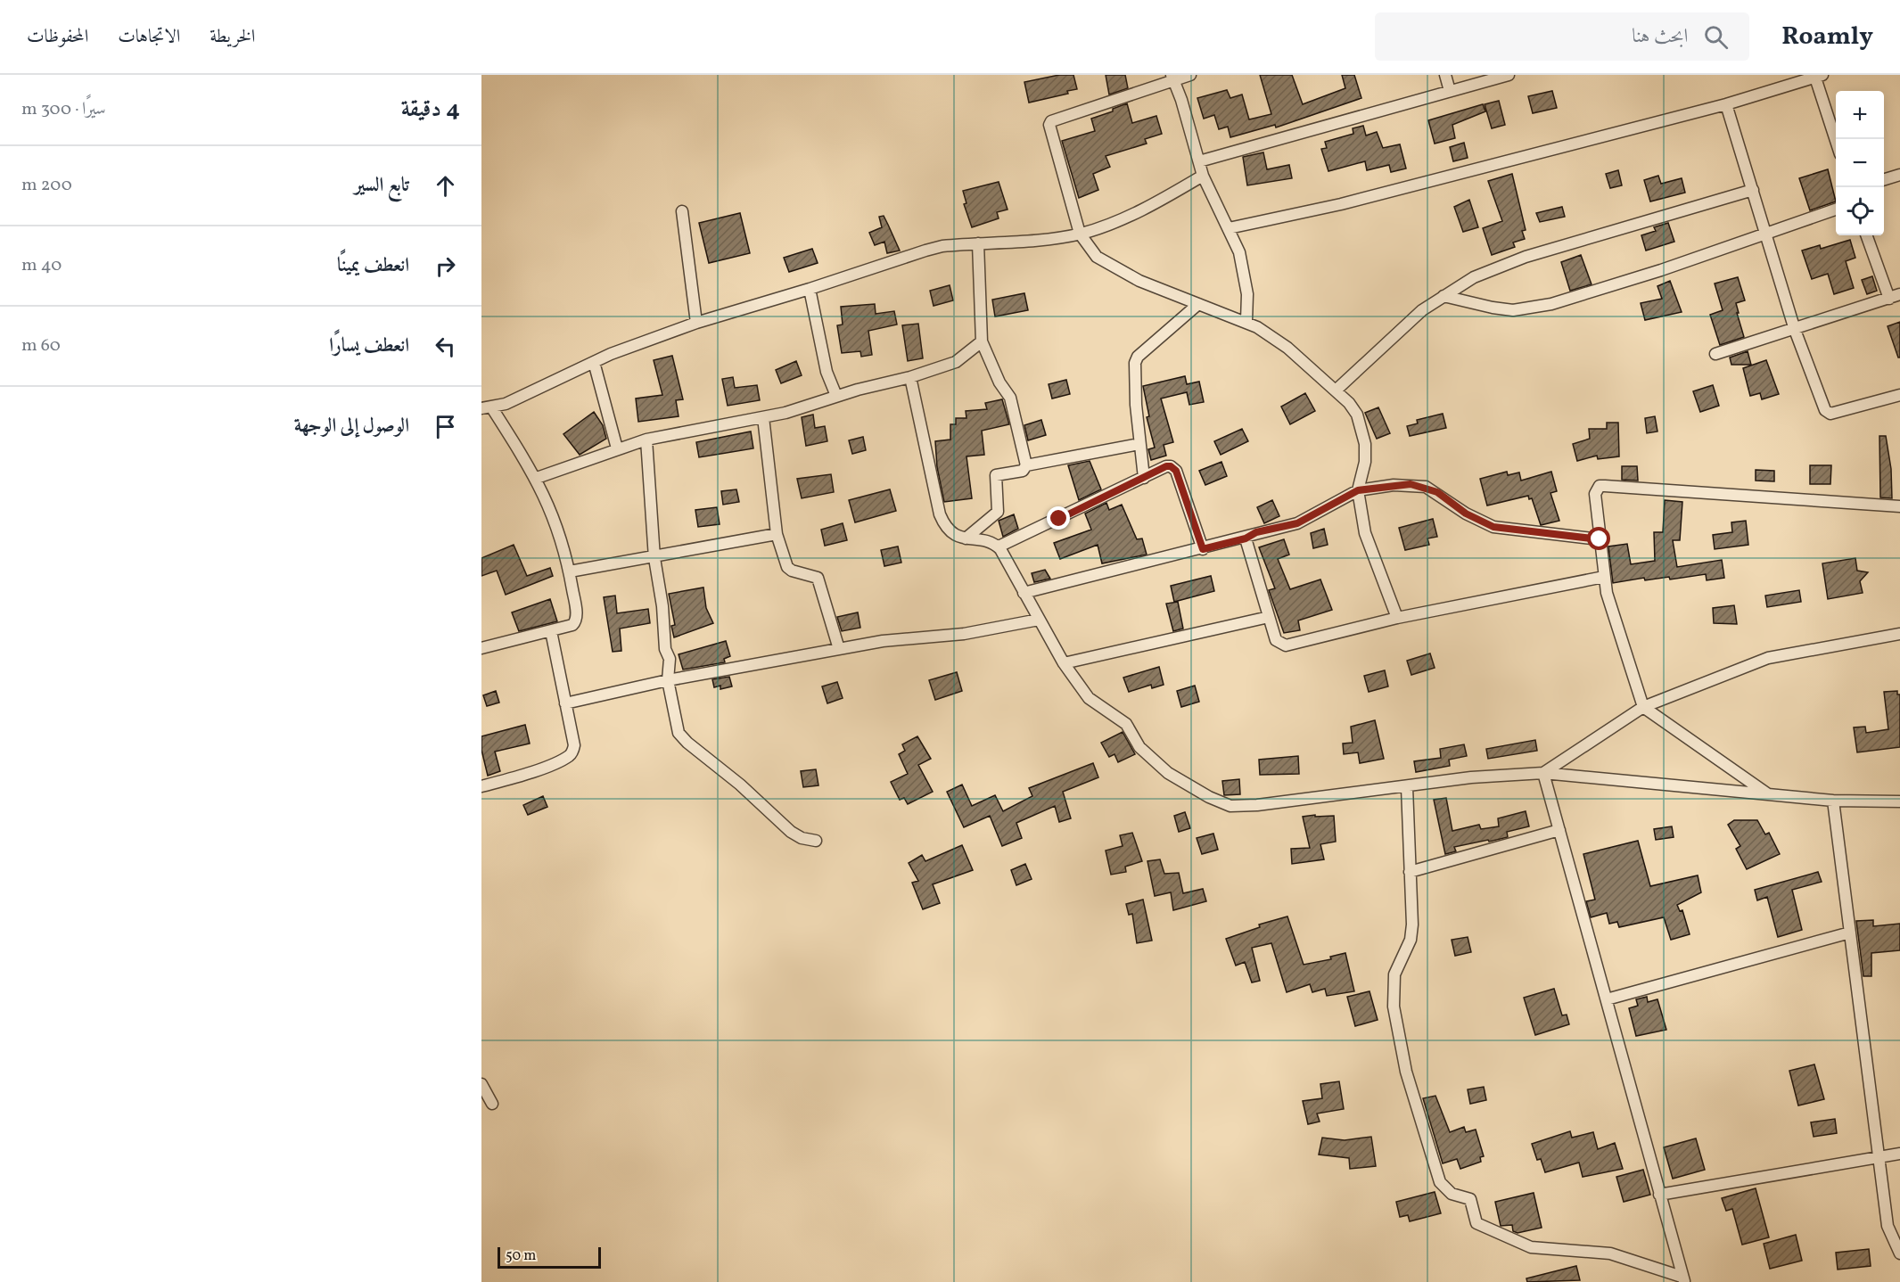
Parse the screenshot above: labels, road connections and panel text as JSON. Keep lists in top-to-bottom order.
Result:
{
  "scale_bar": "50 m",
  "page": {
    "header": "Roamly",
    "search": "ابحث هنا",
    "nav": ["الخريطة", "الاتجاهات", "المحفوظات"],
    "heading": ["4 دقيقة", "سيرًا · 300 m"],
    "map_buttons": ["+", "−"],
    "list": [
      ["تابع السير", "200 m"],
      ["انعطف يمينًا", "40 m"],
      ["انعطف يسارًا", "60 m"],
      "الوصول إلى الوجهة"
    ],
    "scale": "50 m"
  }
}
